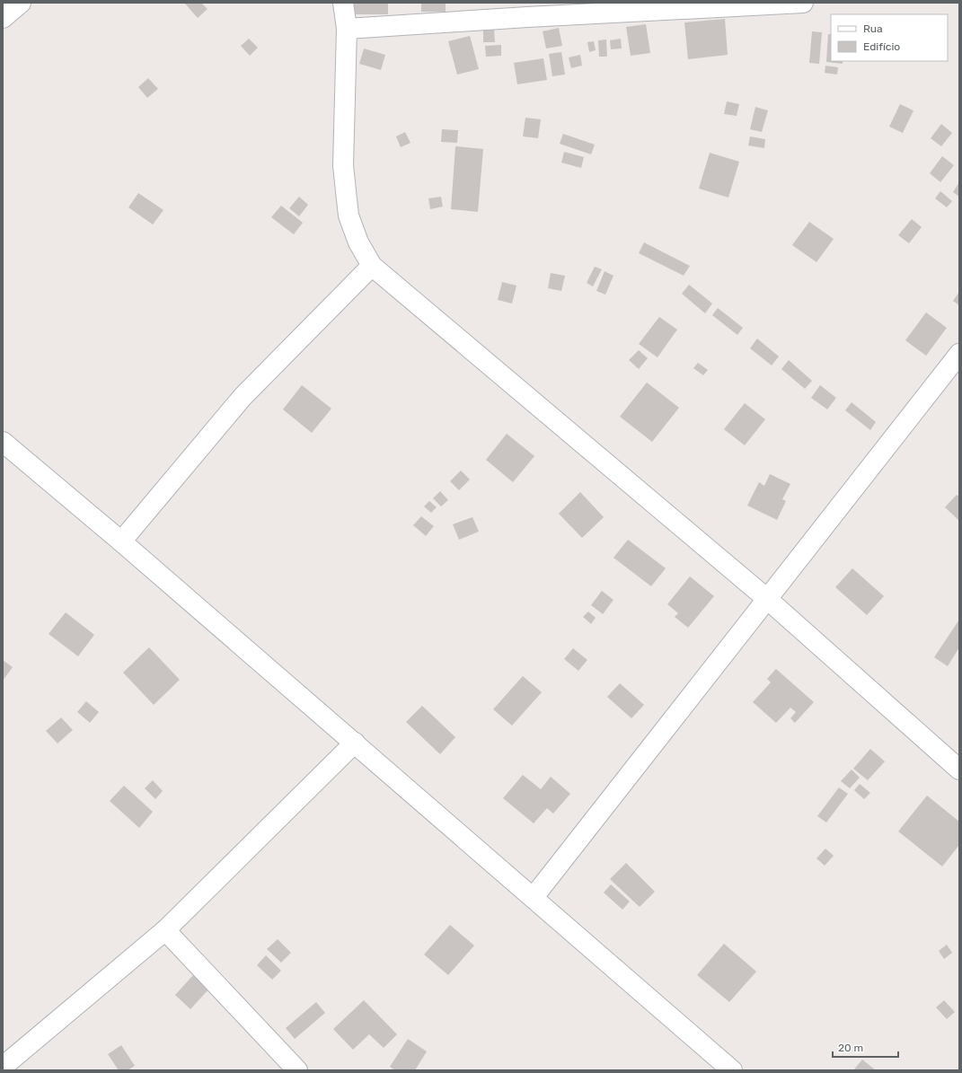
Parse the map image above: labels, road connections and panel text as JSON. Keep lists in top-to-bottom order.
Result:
{
  "legend": ["Rua", "Edifício"],
  "scale_bar": "20 m"
}
